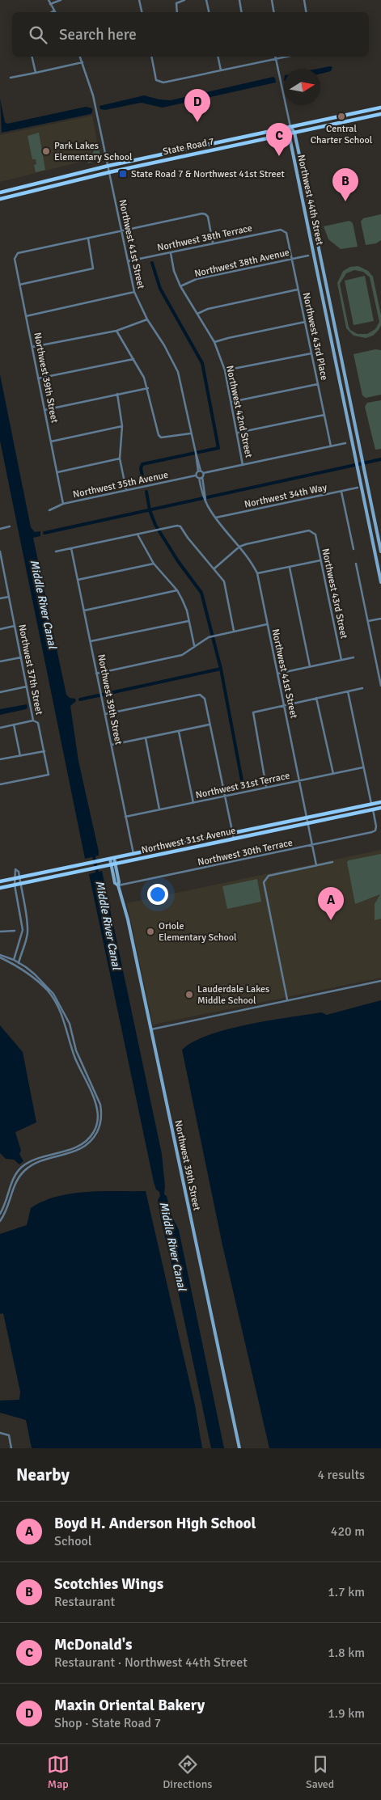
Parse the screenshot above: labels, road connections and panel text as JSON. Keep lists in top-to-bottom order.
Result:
{
  "streets": {
    "main road": ["State Road 7", "Northwest 31st Avenue"],
    "street": [
      "Northwest 44th Street",
      "Northwest 38th Terrace",
      "Northwest 41st Street",
      "Northwest 38th Avenue",
      "Northwest 43rd Place",
      "Northwest 39th Street",
      "Northwest 42nd Street",
      "Northwest 35th Avenue",
      "Northwest 34th Way",
      "Northwest 43rd Street",
      "Northwest 37th Street",
      "Northwest 31st Terrace",
      "Northwest 30th Terrace"
    ]
  },
  "crossings": [
    ["State Road 7", "Northwest 44th Street"],
    ["State Road 7", "Northwest 41st Street"],
    ["Northwest 38th Terrace", "Northwest 41st Street"],
    ["Northwest 38th Terrace", "Northwest 43rd Place"],
    ["Northwest 38th Terrace", "Northwest 42nd Street"],
    ["Northwest 41st Street", "Northwest 34th Way"],
    ["Northwest 41st Street", "Northwest 43rd Street"],
    ["Northwest 41st Street", "Northwest 31st Terrace"],
    ["Northwest 41st Street", "Northwest 31st Avenue"],
    ["Northwest 41st Street", "Northwest 30th Terrace"],
    ["Northwest 38th Avenue", "Northwest 43rd Place"],
    ["Northwest 38th Avenue", "Northwest 42nd Street"],
    ["Northwest 39th Street", "Northwest 35th Avenue"],
    ["Northwest 39th Street", "Northwest 31st Terrace"],
    ["Northwest 39th Street", "Northwest 31st Avenue"],
    ["Northwest 39th Street", "Northwest 30th Terrace"],
    ["Northwest 31st Avenue", "Northwest 30th Terrace"]
  ],
  "water": ["Middle River Canal"],
  "places": {
    "other": [
      "Central Charter School",
      "Park Lakes Elementary School",
      "Oriole Elementary School",
      "Lauderdale Lakes Middle School"
    ],
    "transit": ["State Road 7 & Northwest 41st Street"]
  },
  "north": "right",
  "page": {
    "search": "Search here",
    "pins": [
      "D",
      "C",
      "B",
      "A"
    ],
    "heading": ["Nearby", "4 results"],
    "list": [
      {
        "mark": "A",
        "name": "Boyd H. Anderson High School",
        "note": "School",
        "value": "420 m"
      },
      {
        "mark": "B",
        "name": "Scotchies Wings",
        "note": "Restaurant",
        "value": "1.7 km"
      },
      {
        "mark": "C",
        "name": "McDonald's",
        "note": "Restaurant · Northwest 44th Street",
        "value": "1.8 km"
      },
      {
        "mark": "D",
        "name": "Maxin Oriental Bakery",
        "note": "Shop · State Road 7",
        "value": "1.9 km"
      }
    ],
    "nav": ["Map", "Directions", "Saved"]
  }
}
